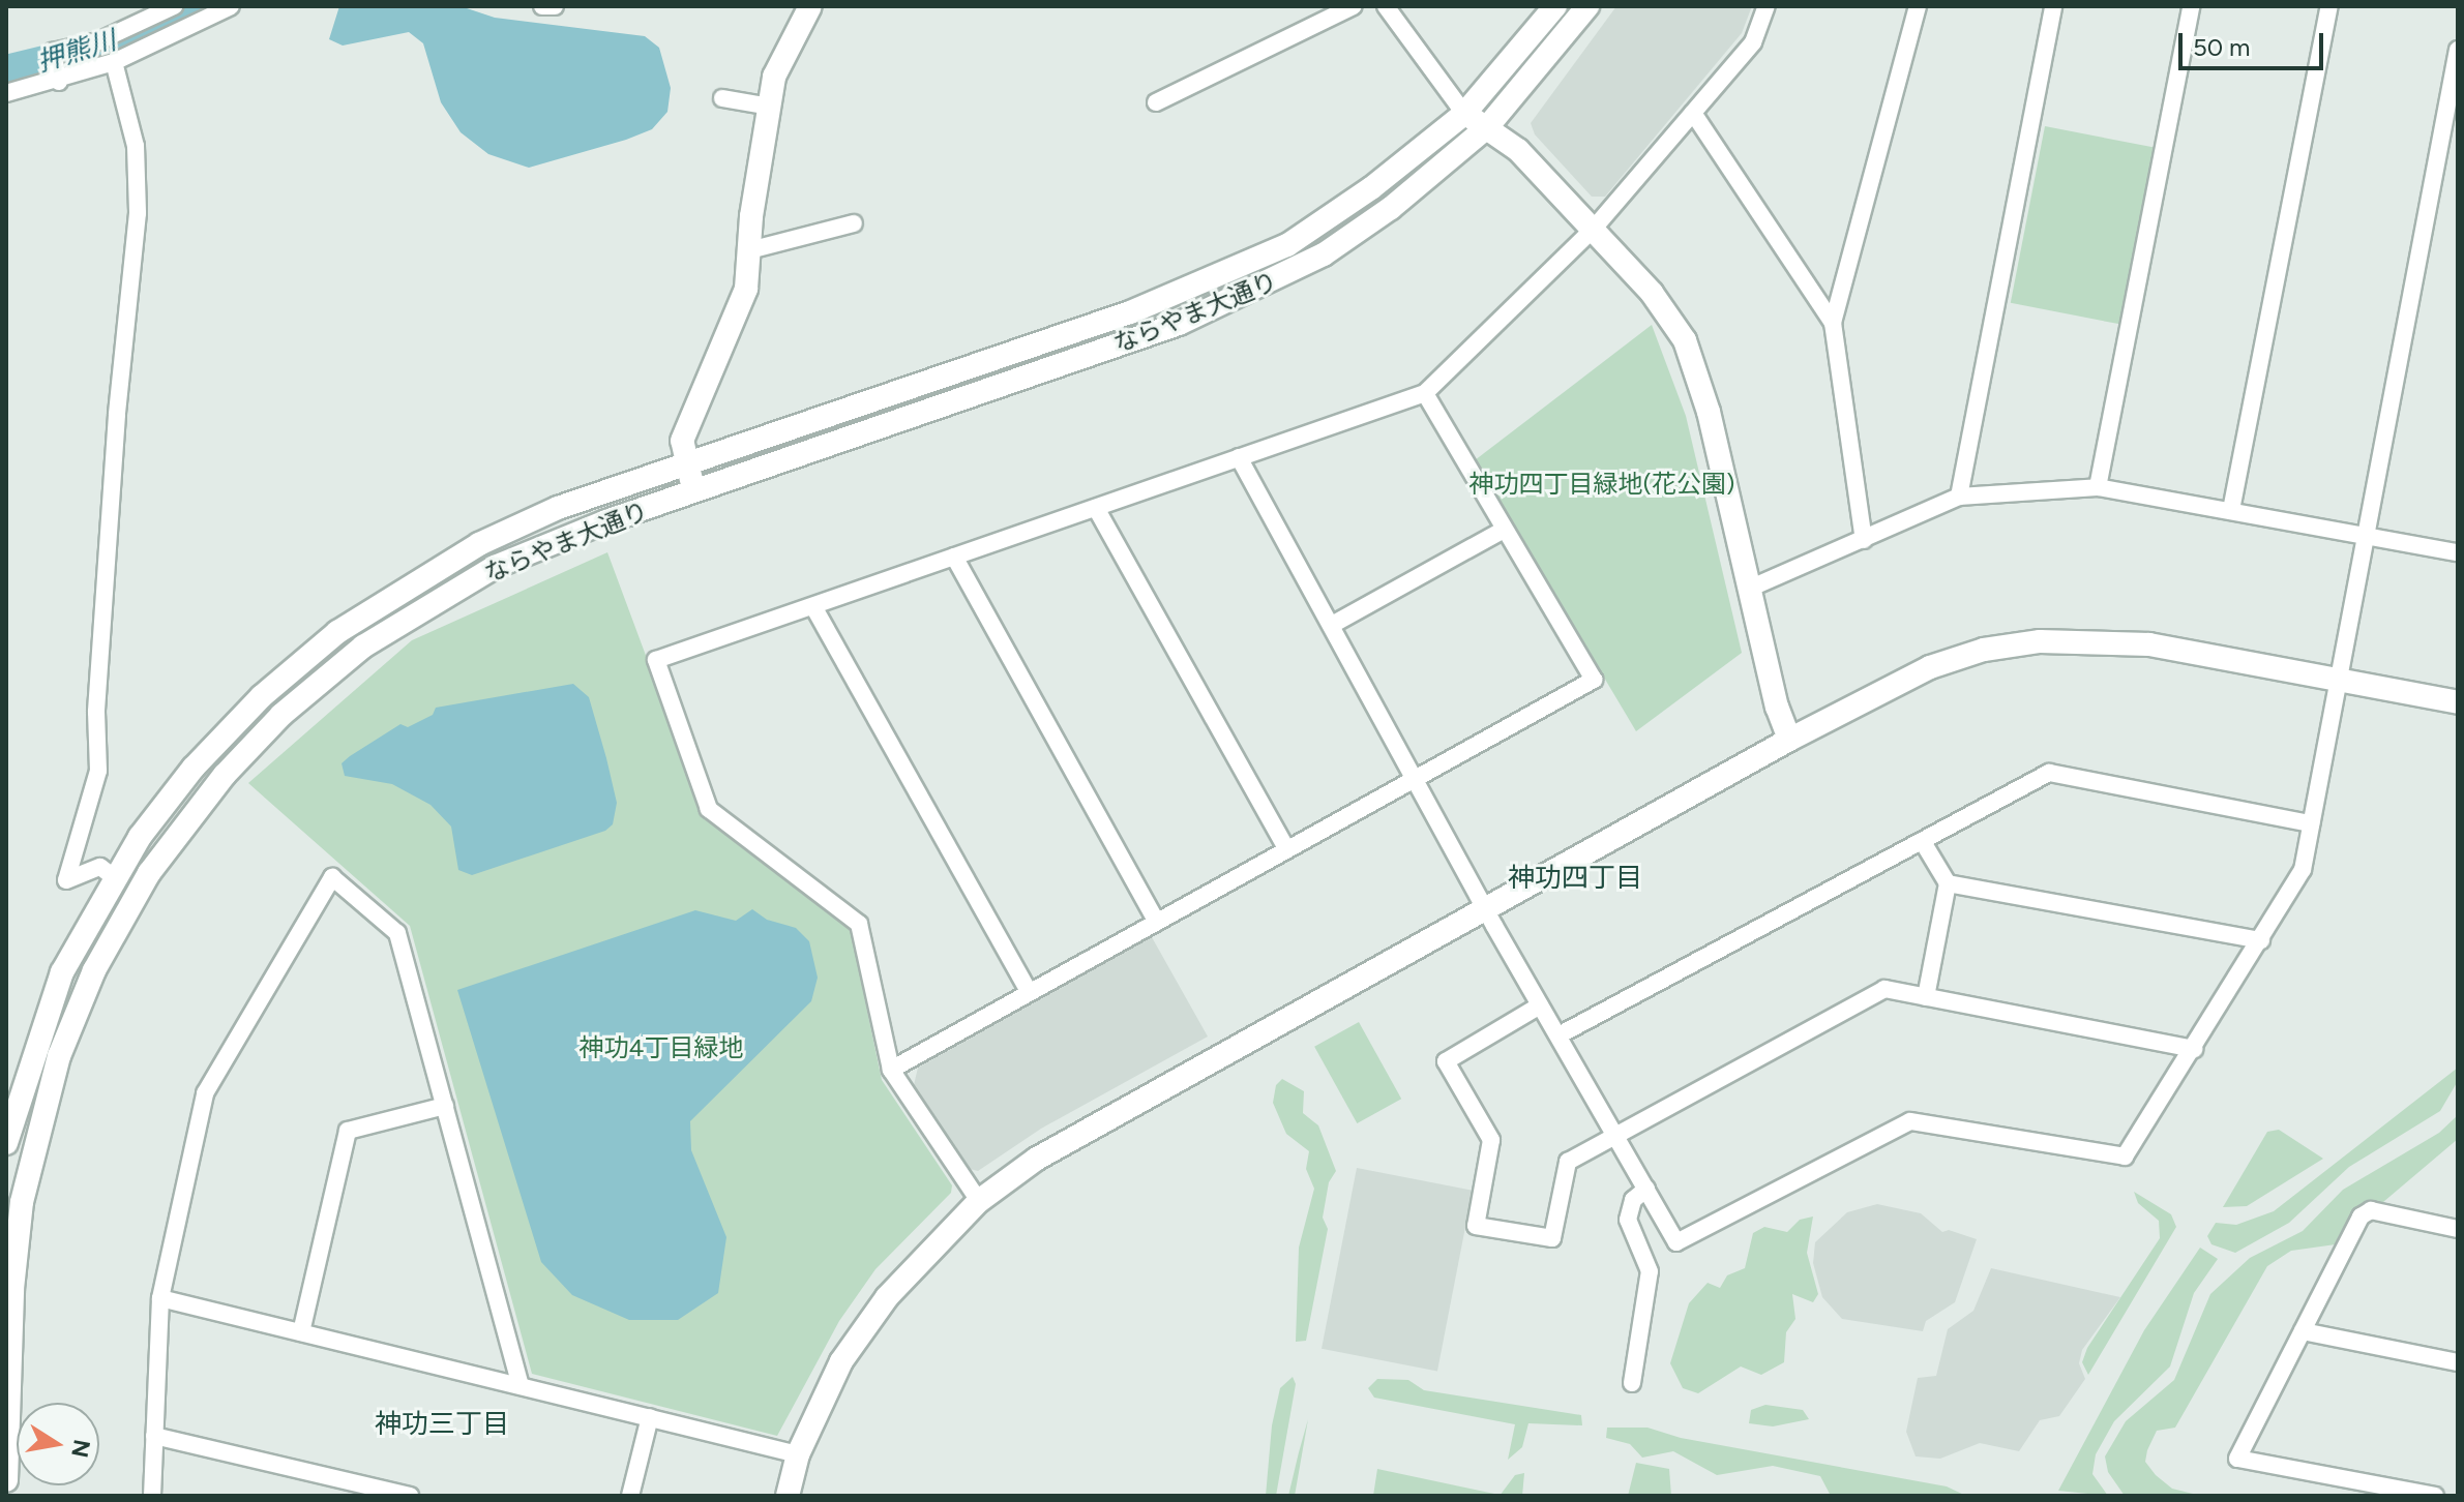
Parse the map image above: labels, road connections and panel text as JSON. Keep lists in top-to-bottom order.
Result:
{
  "streets": {
    "street": ["ならやま大通り"]
  },
  "districts": ["神功四丁目", "神功三丁目"],
  "water": ["押熊川"],
  "parks": ["神功四丁目緑地(花公園)", "神功4丁目緑地"],
  "scale_bar": "50 m",
  "north": "right"
}
